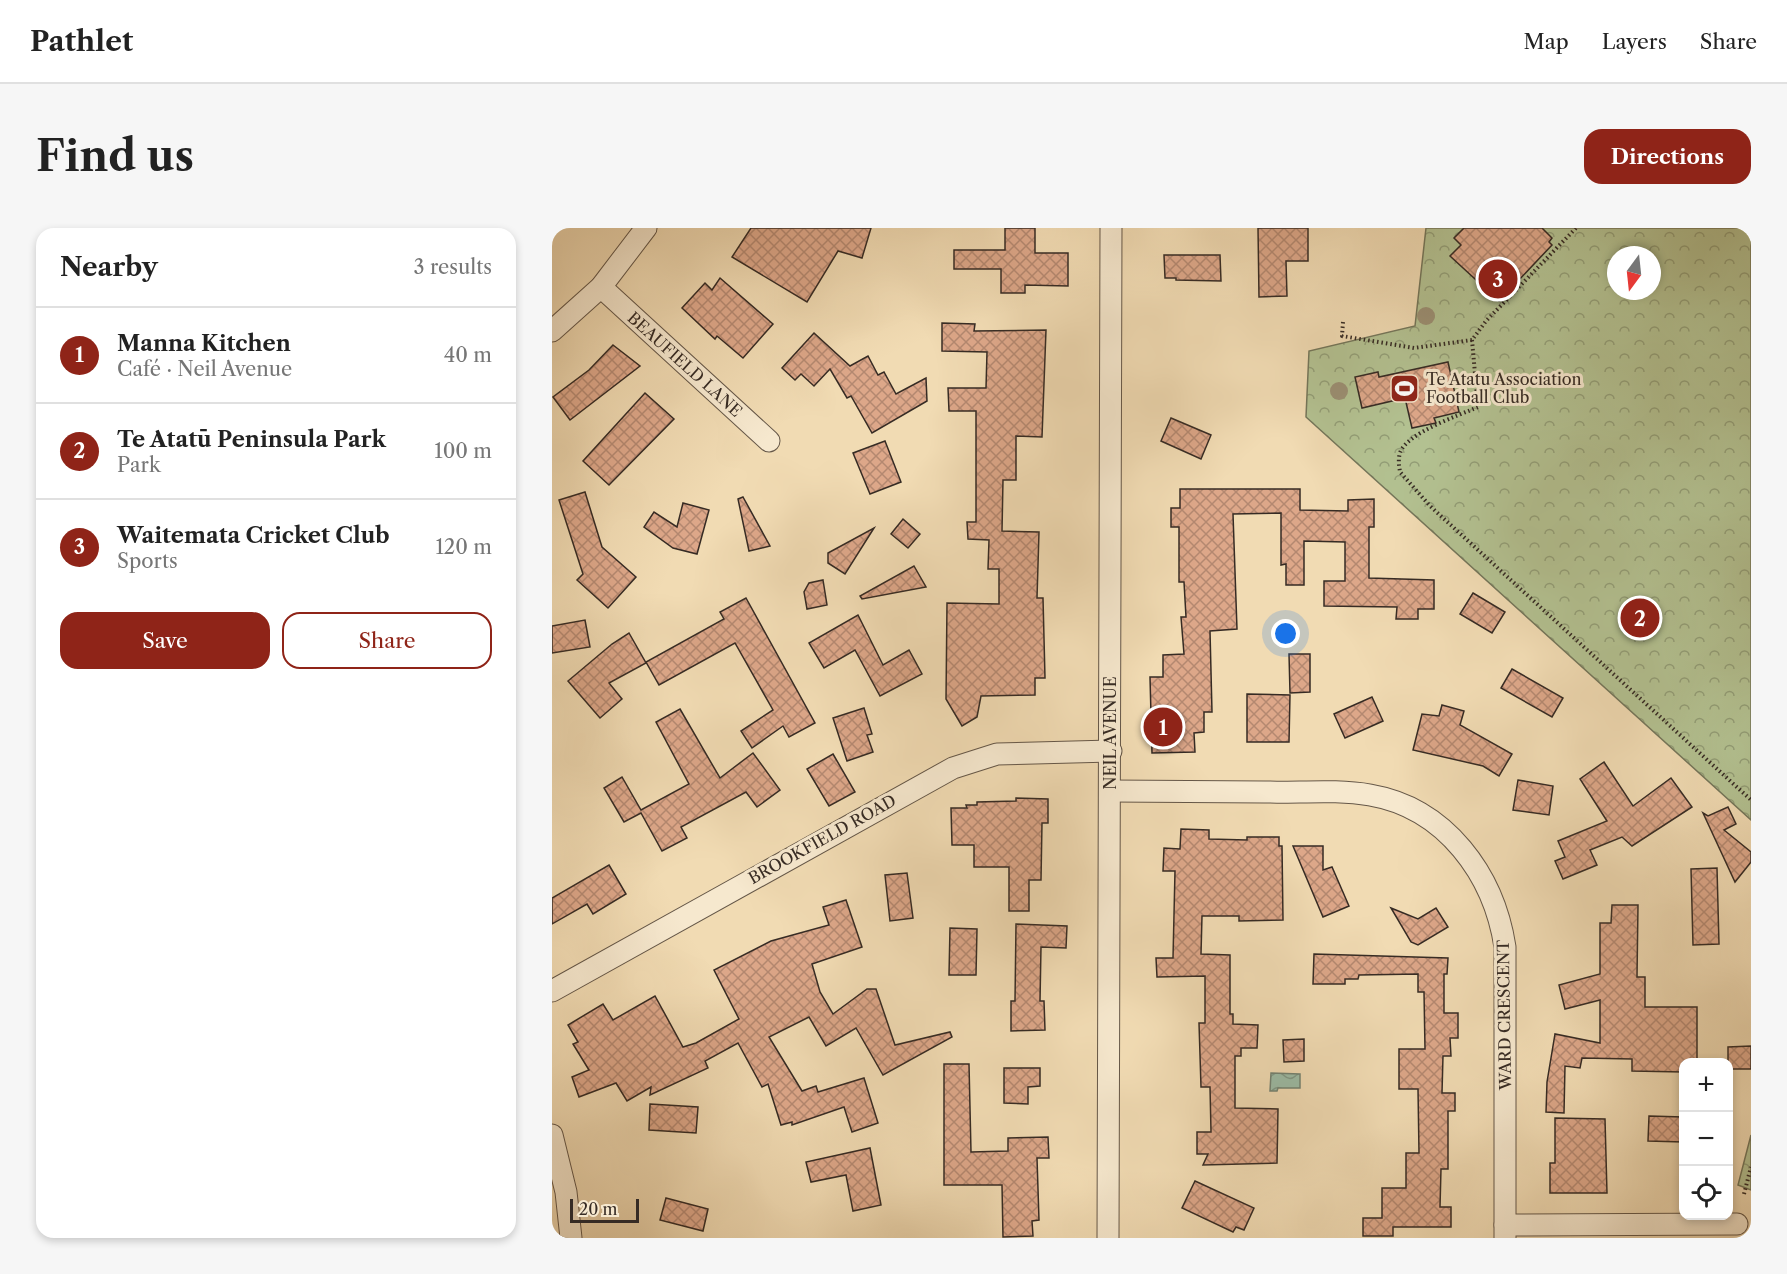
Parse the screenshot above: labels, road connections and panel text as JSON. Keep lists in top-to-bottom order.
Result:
{
  "streets": {
    "street": [
      "BEAUFIELD LANE",
      "NEIL AVENUE",
      "BROOKFIELD ROAD",
      "WARD CRESCENT"
    ]
  },
  "crossings": [
    ["NEIL AVENUE", "BROOKFIELD ROAD"],
    ["NEIL AVENUE", "WARD CRESCENT"]
  ],
  "places": {
    "sports": ["Te Atatu Association Football Club"]
  },
  "scale_bar": "20 m",
  "north": "bottom",
  "page": {
    "header": "Pathlet",
    "nav": ["Map", "Layers", "Share"],
    "buttons": [
      "Directions",
      ["Save", "Share"]
    ],
    "title": "Find us",
    "heading": ["Nearby", "3 results"],
    "pins": ["3", "2", "1"],
    "list": [
      {
        "mark": "1",
        "name": "Manna Kitchen",
        "note": "Café · Neil Avenue",
        "value": "40 m"
      },
      {
        "mark": "2",
        "name": "Te Atatū Peninsula Park",
        "note": "Park",
        "value": "100 m"
      },
      {
        "mark": "3",
        "name": "Waitemata Cricket Club",
        "note": "Sports",
        "value": "120 m"
      }
    ],
    "map_buttons": ["+", "−"],
    "scale": "20 m"
  }
}
